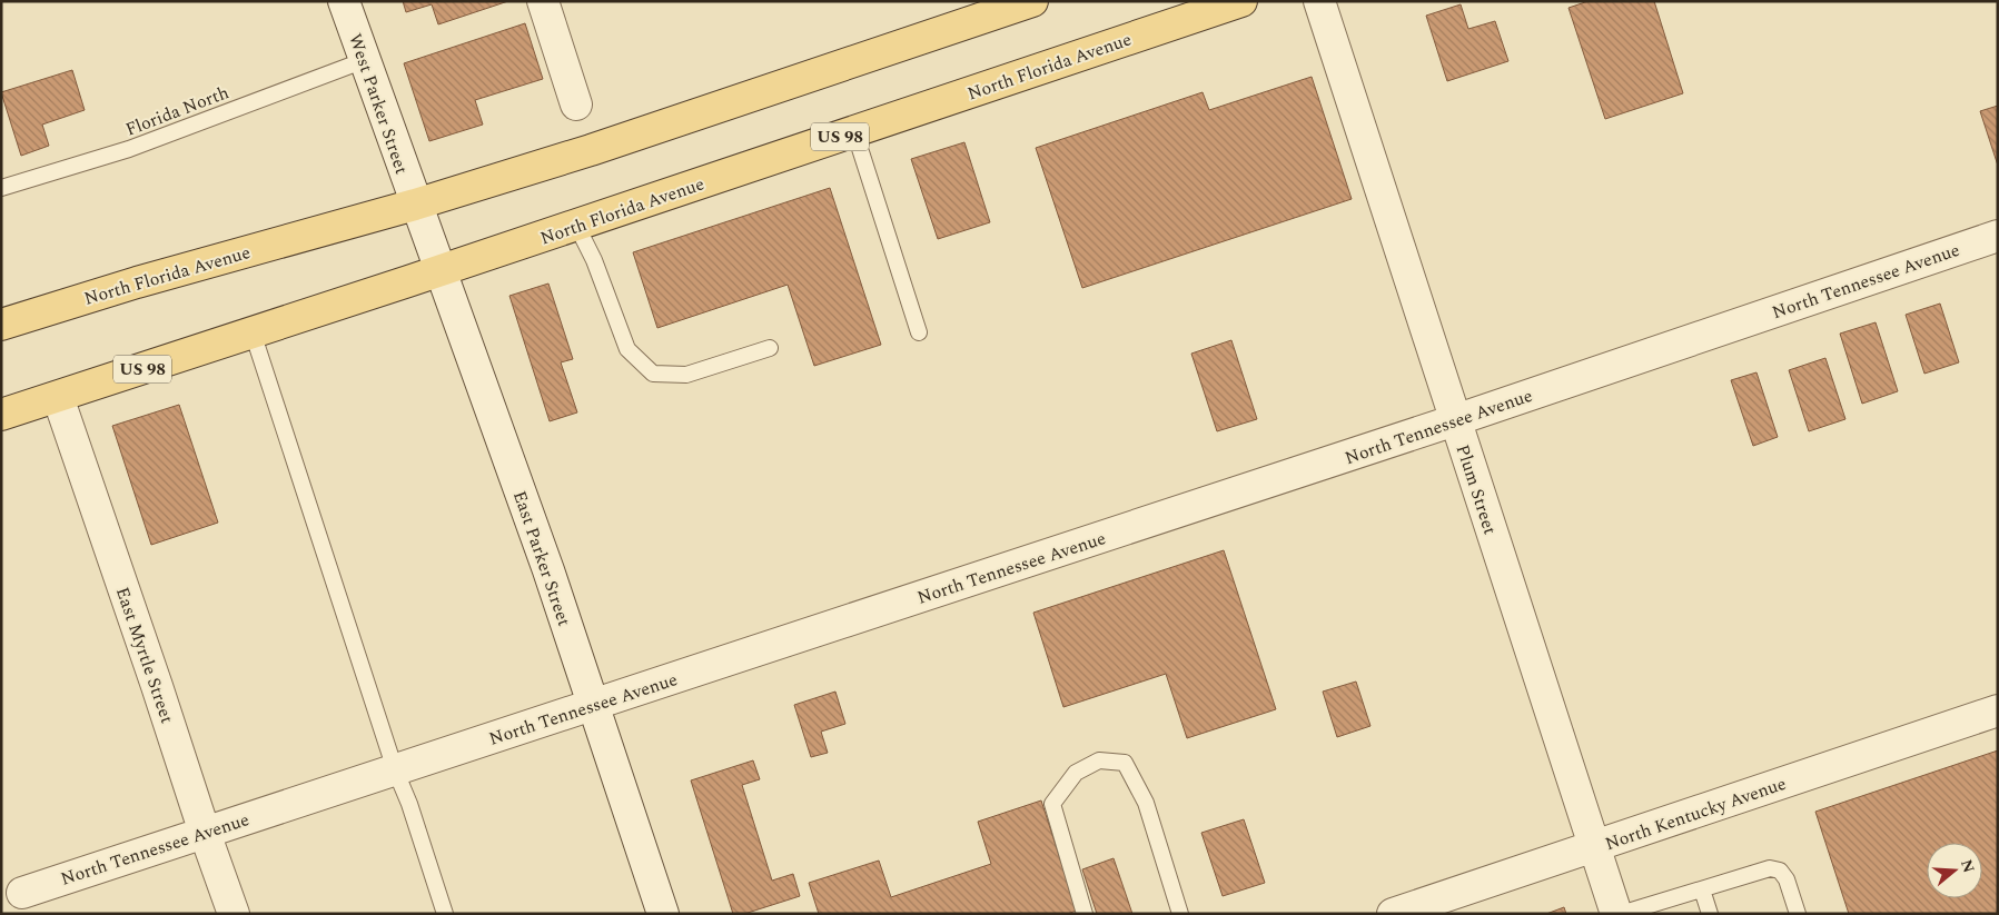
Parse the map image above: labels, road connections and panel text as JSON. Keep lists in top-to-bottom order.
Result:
{
  "streets": {
    "main road": ["North Florida Avenue", "US 98"],
    "street": [
      "West Parker Street",
      "North Tennessee Avenue",
      "Plum Street",
      "East Parker Street",
      "East Myrtle Street",
      "North Kentucky Avenue"
    ],
    "lane": ["Florida North"]
  },
  "crossings": [
    ["North Florida Avenue", "West Parker Street"],
    ["North Florida Avenue", "East Parker Street"],
    ["North Florida Avenue", "East Myrtle Street"],
    ["West Parker Street", "Florida North"],
    ["West Parker Street", "East Parker Street"],
    ["North Tennessee Avenue", "Plum Street"],
    ["North Tennessee Avenue", "East Parker Street"],
    ["North Tennessee Avenue", "East Myrtle Street"],
    ["Plum Street", "North Kentucky Avenue"]
  ],
  "north": "right"
}
